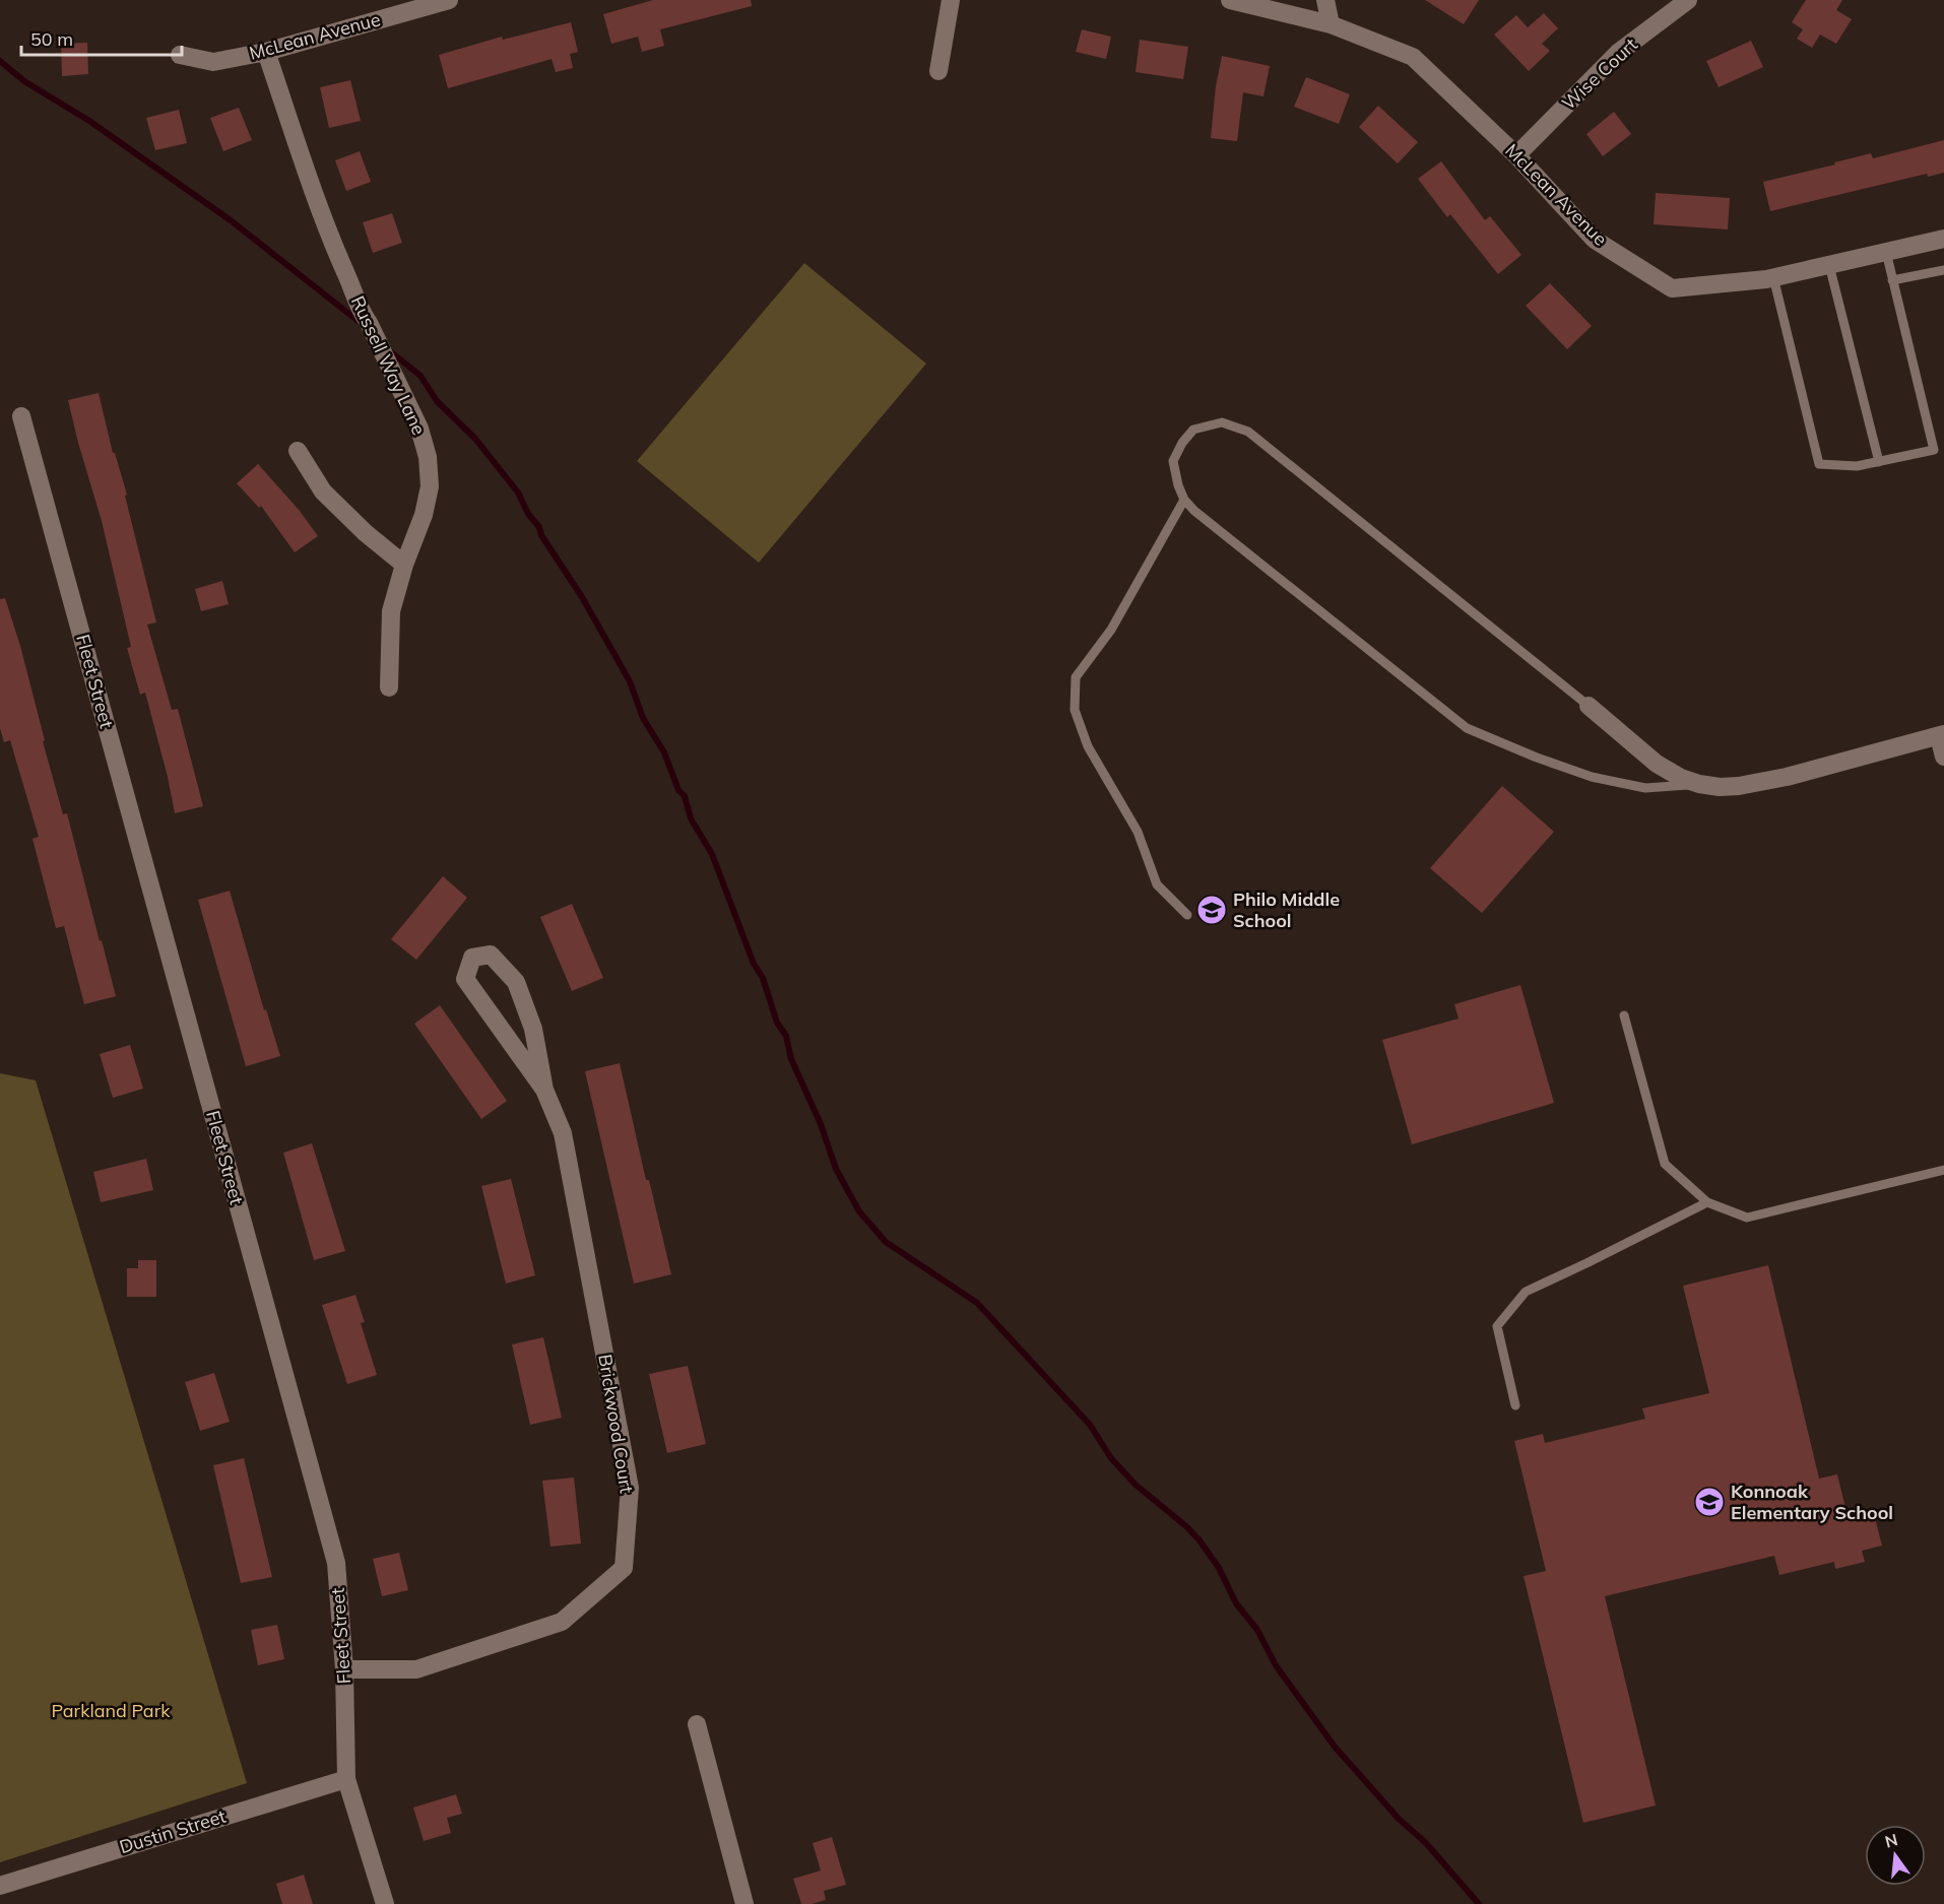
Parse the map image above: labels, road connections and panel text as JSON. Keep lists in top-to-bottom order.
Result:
{
  "streets": {
    "street": [
      "McLean Avenue",
      "Wise Court",
      "Russell Way Lane",
      "Fleet Street",
      "Brickwood Court",
      "Dustin Street"
    ]
  },
  "crossings": [
    ["McLean Avenue", "Wise Court"],
    ["McLean Avenue", "Russell Way Lane"],
    ["Fleet Street", "Brickwood Court"],
    ["Fleet Street", "Dustin Street"]
  ],
  "parks": ["Parkland Park"],
  "places": {
    "school or university": ["Philo Middle School", "Konnoak Elementary School"]
  },
  "scale_bar": "50 m",
  "north": "top"
}
